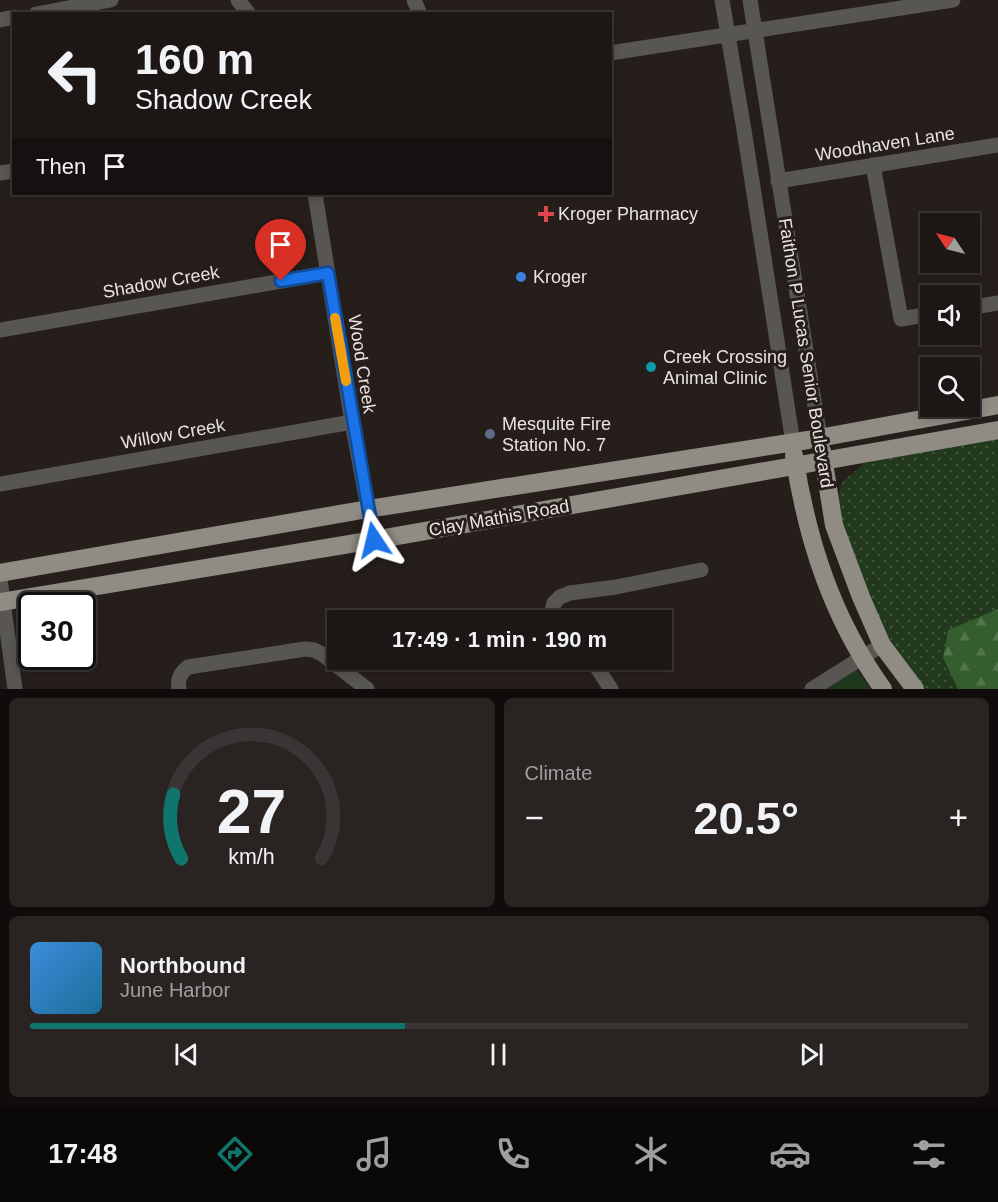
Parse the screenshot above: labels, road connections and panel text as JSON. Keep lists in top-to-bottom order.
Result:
{
  "streets": {
    "main road": ["Faithon P Lucas Senior Boulevard", "Clay Mathis Road"],
    "street": [
      "Woodhaven Lane",
      "Shadow Creek",
      "Wood Creek",
      "Willow Creek"
    ]
  },
  "crossings": [
    ["Woodhaven Lane", "Faithon P Lucas Senior Boulevard"],
    ["Shadow Creek", "Wood Creek"],
    ["Faithon P Lucas Senior Boulevard", "Clay Mathis Road"],
    ["Wood Creek", "Willow Creek"],
    ["Wood Creek", "Clay Mathis Road"]
  ],
  "places": {
    "health": ["Kroger Pharmacy"],
    "other": ["Kroger", "Creek Crossing Animal Clinic", "Mesquite Fire Station No. 7"]
  },
  "north": "top left",
  "page": {
    "turn": ["160 m", "Shadow Creek"],
    "then": "Then",
    "limit": "30",
    "trip": "17:49 · 1 min · 190 m",
    "tile": "Climate",
    "heat": ["−", "20.5°", "+"],
    "song": ["Northbound", "June Harbor"],
    "tabs": "17:48",
    "gauge": ["27", "km/h"]
  }
}
